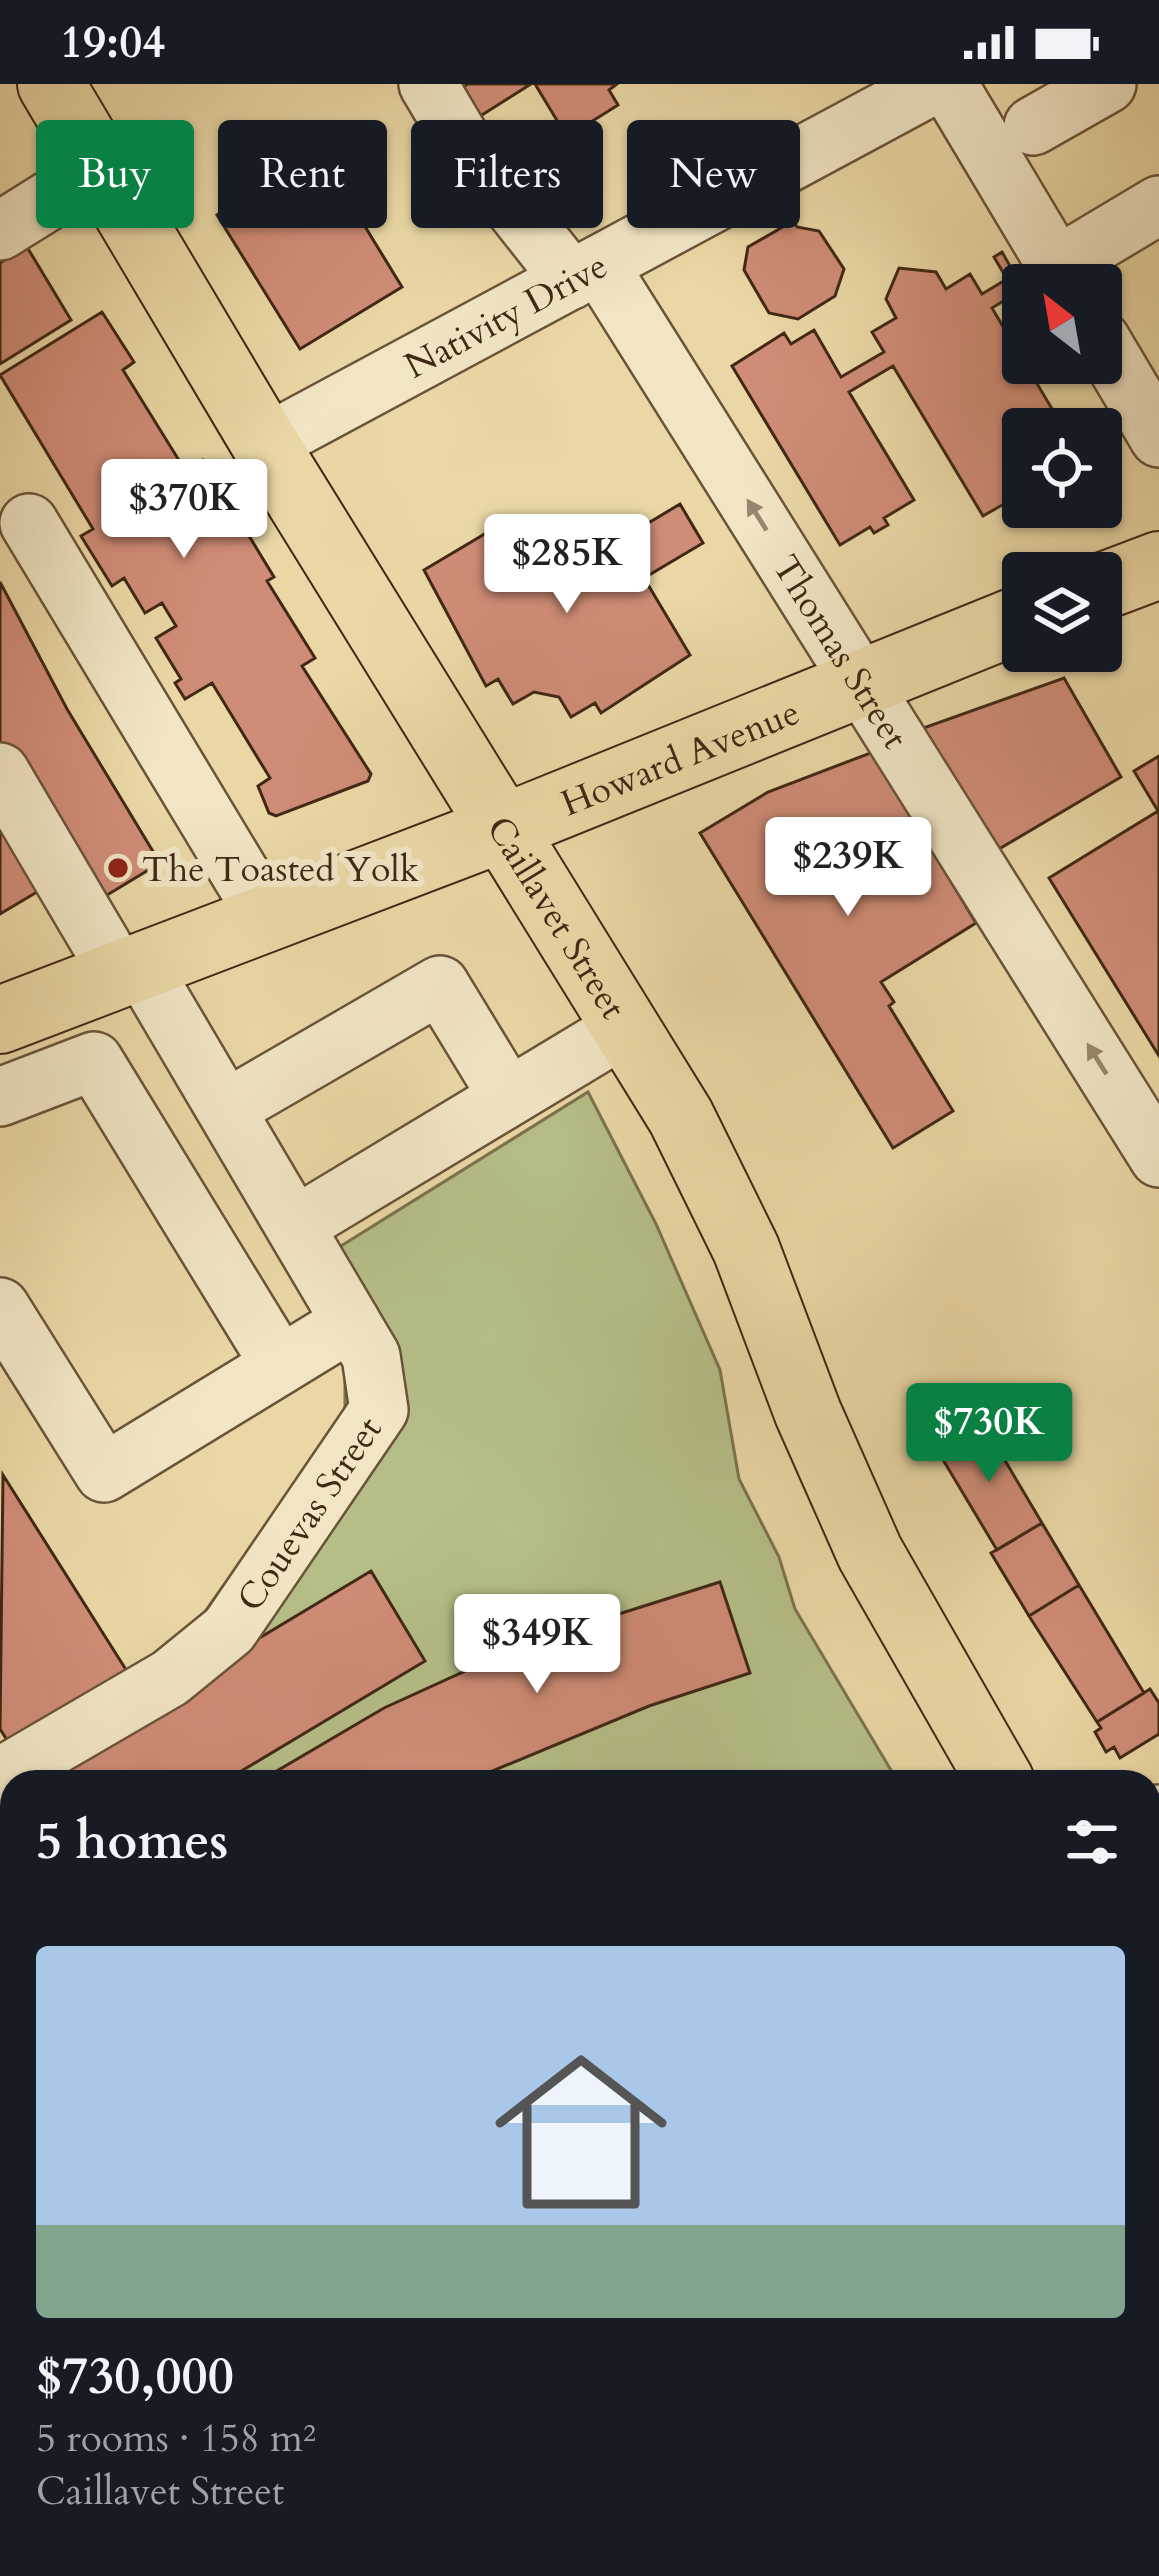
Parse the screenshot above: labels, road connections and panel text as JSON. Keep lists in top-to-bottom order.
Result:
{
  "streets": {
    "main road": ["Howard Avenue", "Caillavet Street"],
    "street": ["Nativity Drive", "Thomas Street", "Couevas Street"]
  },
  "crossings": [
    ["Nativity Drive", "Thomas Street"],
    ["Nativity Drive", "Caillavet Street"],
    ["Thomas Street", "Howard Avenue"],
    ["Howard Avenue", "Caillavet Street"],
    ["Howard Avenue", "Couevas Street"]
  ],
  "one_way": ["Thomas Street"],
  "places": ["The Toasted Yolk"],
  "north": "top left",
  "page": {
    "status": "19:04",
    "chip": [
      "Buy",
      "Rent",
      "Filters",
      "New"
    ],
    "price": [
      "$370K",
      "$285K",
      "$239K",
      "$730K",
      "$349K"
    ],
    "heading": "5 homes",
    "list": [
      {
        "name": "$730,000",
        "note": "5 rooms · 158 m² · Caillavet Street"
      }
    ]
  }
}
